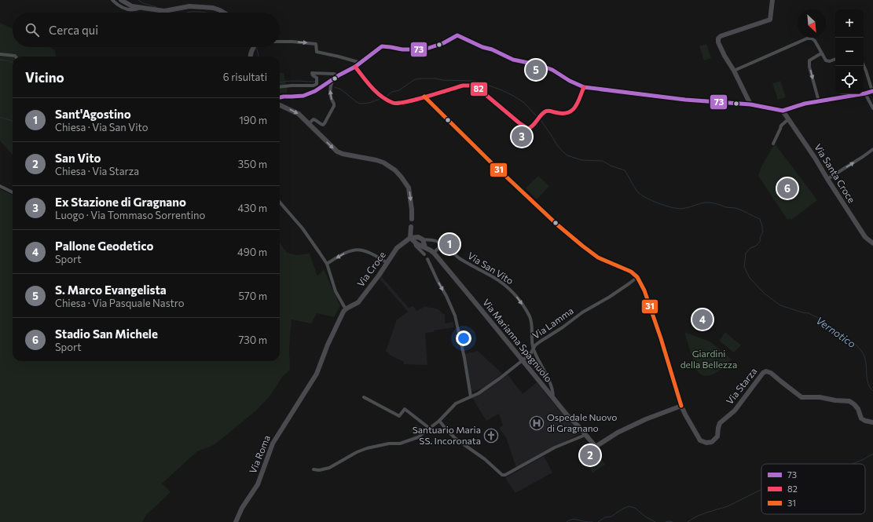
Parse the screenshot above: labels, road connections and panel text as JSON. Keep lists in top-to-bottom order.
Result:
{
  "streets": {
    "street": [
      "Via Santa Croce",
      "Via San Vito",
      "Via Croce",
      "Via Lamma",
      "Via Marianna Spagnuolo",
      "Via Starza",
      "Via Roma"
    ]
  },
  "crossings": [
    ["Via San Vito", "Via Lamma"],
    ["Via San Vito", "Via Marianna Spagnuolo"],
    ["Via Croce", "Via Roma"],
    ["Via Lamma", "Via Marianna Spagnuolo"],
    ["Via Lamma", "Via Starza"]
  ],
  "one_way": ["Via San Vito"],
  "water": ["Vernotico"],
  "parks": ["Giardini della Bellezza"],
  "places": {
    "hospital": ["Ospedale Nuovo di Gragnano"],
    "church": ["Santuario Maria SS. Incoronata"]
  },
  "lines": ["transit line 73", "transit line 82", "transit line 31"],
  "legend": ["73", "82", "31"],
  "north": "bottom right",
  "page": {
    "map_buttons": ["+", "−"],
    "search": "Cerca qui",
    "heading": ["Vicino", "6 risultati"],
    "pins": [
      "5",
      "3",
      "6",
      "1",
      "4",
      "2"
    ],
    "list": [
      {
        "mark": "1",
        "name": "Sant'Agostino",
        "note": "Chiesa · Via San Vito",
        "value": "190 m"
      },
      {
        "mark": "2",
        "name": "San Vito",
        "note": "Chiesa · Via Starza",
        "value": "350 m"
      },
      {
        "mark": "3",
        "name": "Ex Stazione di Gragnano",
        "note": "Luogo · Via Tommaso Sorrentino",
        "value": "430 m"
      },
      {
        "mark": "4",
        "name": "Pallone Geodetico",
        "note": "Sport",
        "value": "490 m"
      },
      {
        "mark": "5",
        "name": "S. Marco Evangelista",
        "note": "Chiesa · Via Pasquale Nastro",
        "value": "570 m"
      },
      {
        "mark": "6",
        "name": "Stadio San Michele",
        "note": "Sport",
        "value": "730 m"
      }
    ]
  }
}
